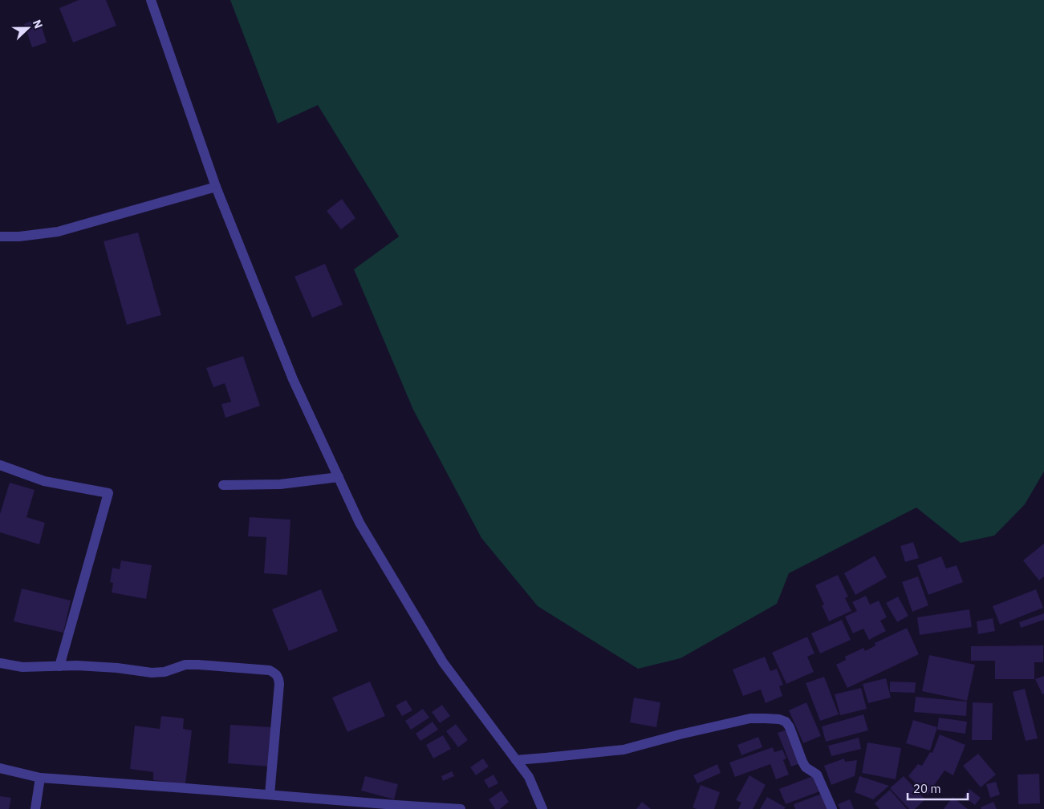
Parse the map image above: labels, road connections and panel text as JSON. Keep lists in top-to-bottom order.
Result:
{
  "scale_bar": "20 m",
  "north": "right"
}
